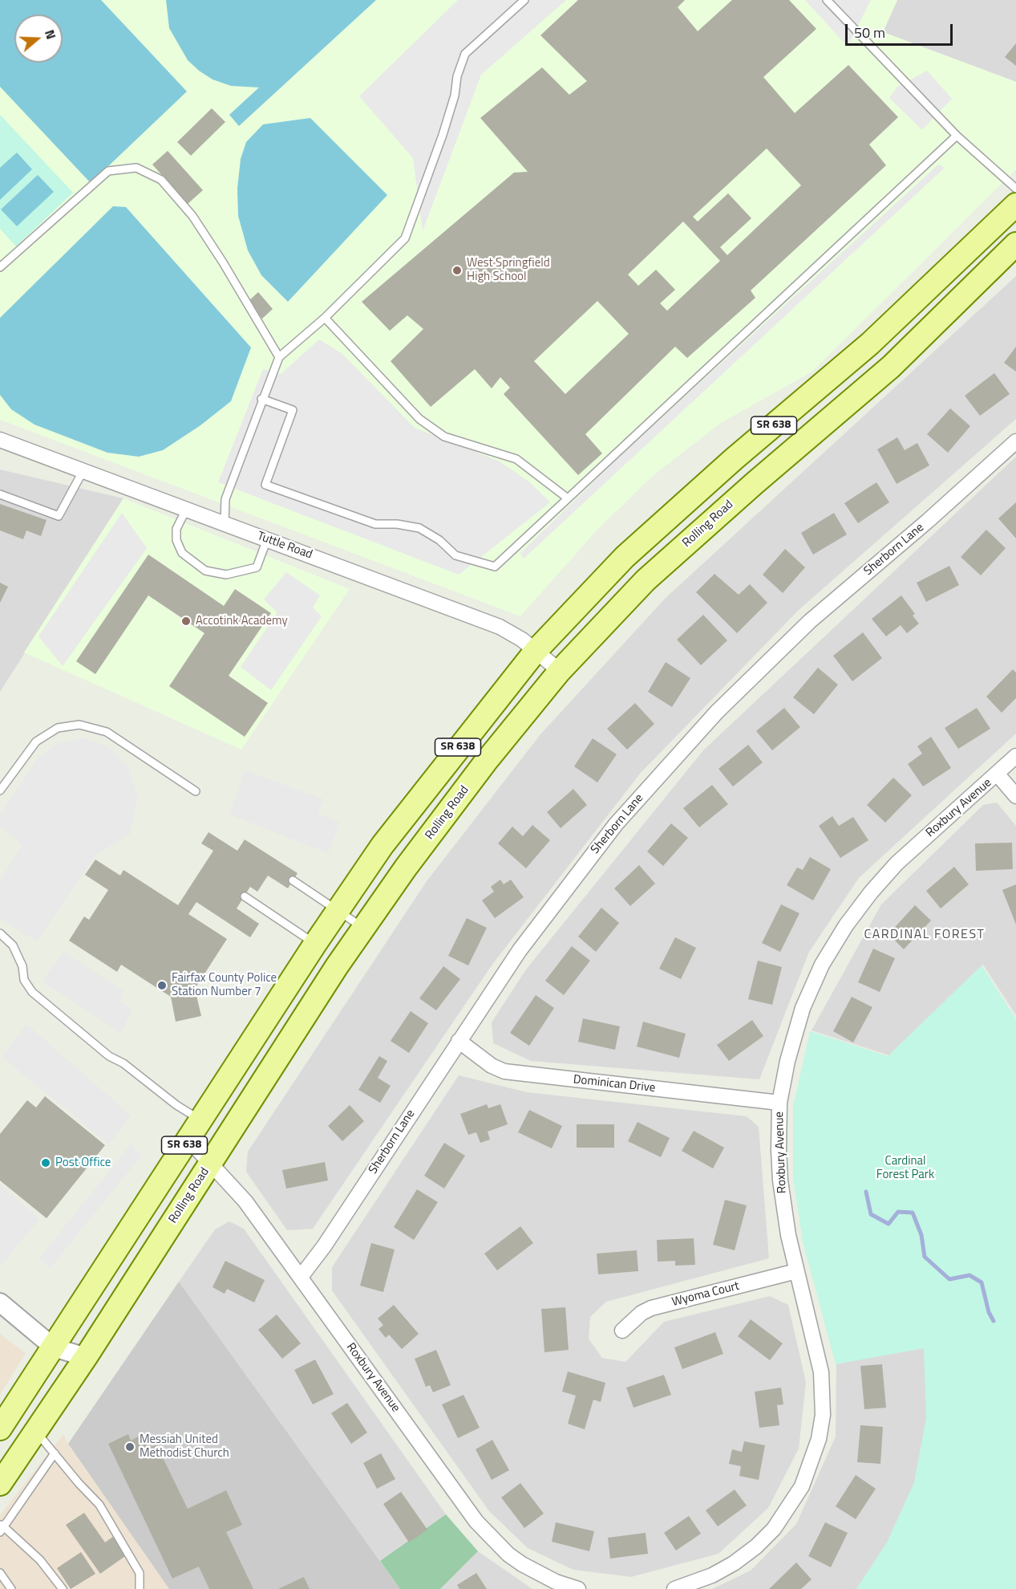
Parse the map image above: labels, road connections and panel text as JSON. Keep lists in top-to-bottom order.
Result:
{
  "streets": {
    "main road": ["SR 638", "Rolling Road"],
    "street": [
      "Tuttle Road",
      "Sherborn Lane",
      "Roxbury Avenue",
      "Dominican Drive",
      "Wyoma Court"
    ]
  },
  "crossings": [
    ["SR 638", "Tuttle Road"],
    ["SR 638", "Roxbury Avenue"],
    ["Rolling Road", "Tuttle Road"],
    ["Rolling Road", "Roxbury Avenue"],
    ["Sherborn Lane", "Roxbury Avenue"],
    ["Sherborn Lane", "Dominican Drive"],
    ["Roxbury Avenue", "Dominican Drive"],
    ["Roxbury Avenue", "Wyoma Court"]
  ],
  "districts": ["CARDINAL FOREST"],
  "parks": ["Cardinal Forest Park"],
  "places": [
    "West Springfield High School",
    "Accotink Academy",
    "Fairfax County Police Station Number 7",
    "Post Office",
    "Messiah United Methodist Church"
  ],
  "scale_bar": "50 m",
  "north": "right"
}
